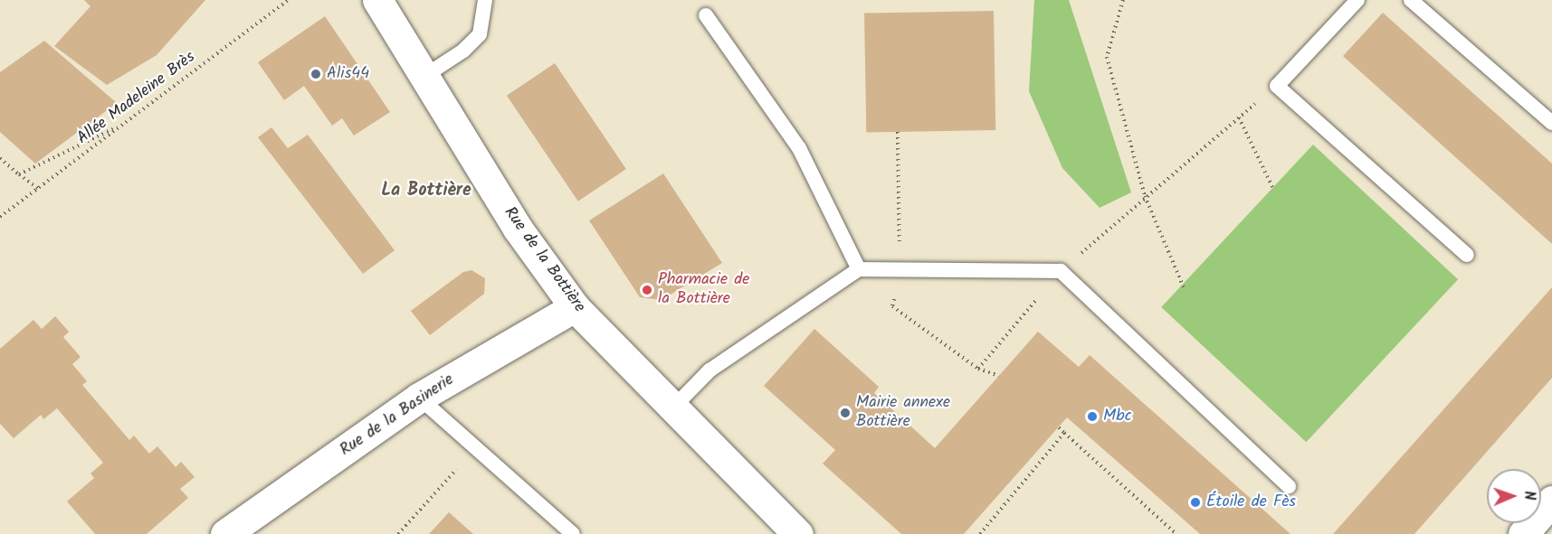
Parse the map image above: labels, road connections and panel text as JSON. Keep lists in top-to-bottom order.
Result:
{
  "streets": {
    "street": ["Rue de la Bottière", "Rue de la Basinerie"],
    "path": ["Allée Madeleine Brès"]
  },
  "crossings": [
    ["Rue de la Bottière", "Rue de la Basinerie"]
  ],
  "districts": ["La Bottière"],
  "places": [
    "Alis44",
    "Pharmacie de la Bottière",
    "Mairie annexe Bottière",
    "Mbc",
    "Étoile de Fès"
  ],
  "north": "right"
}
